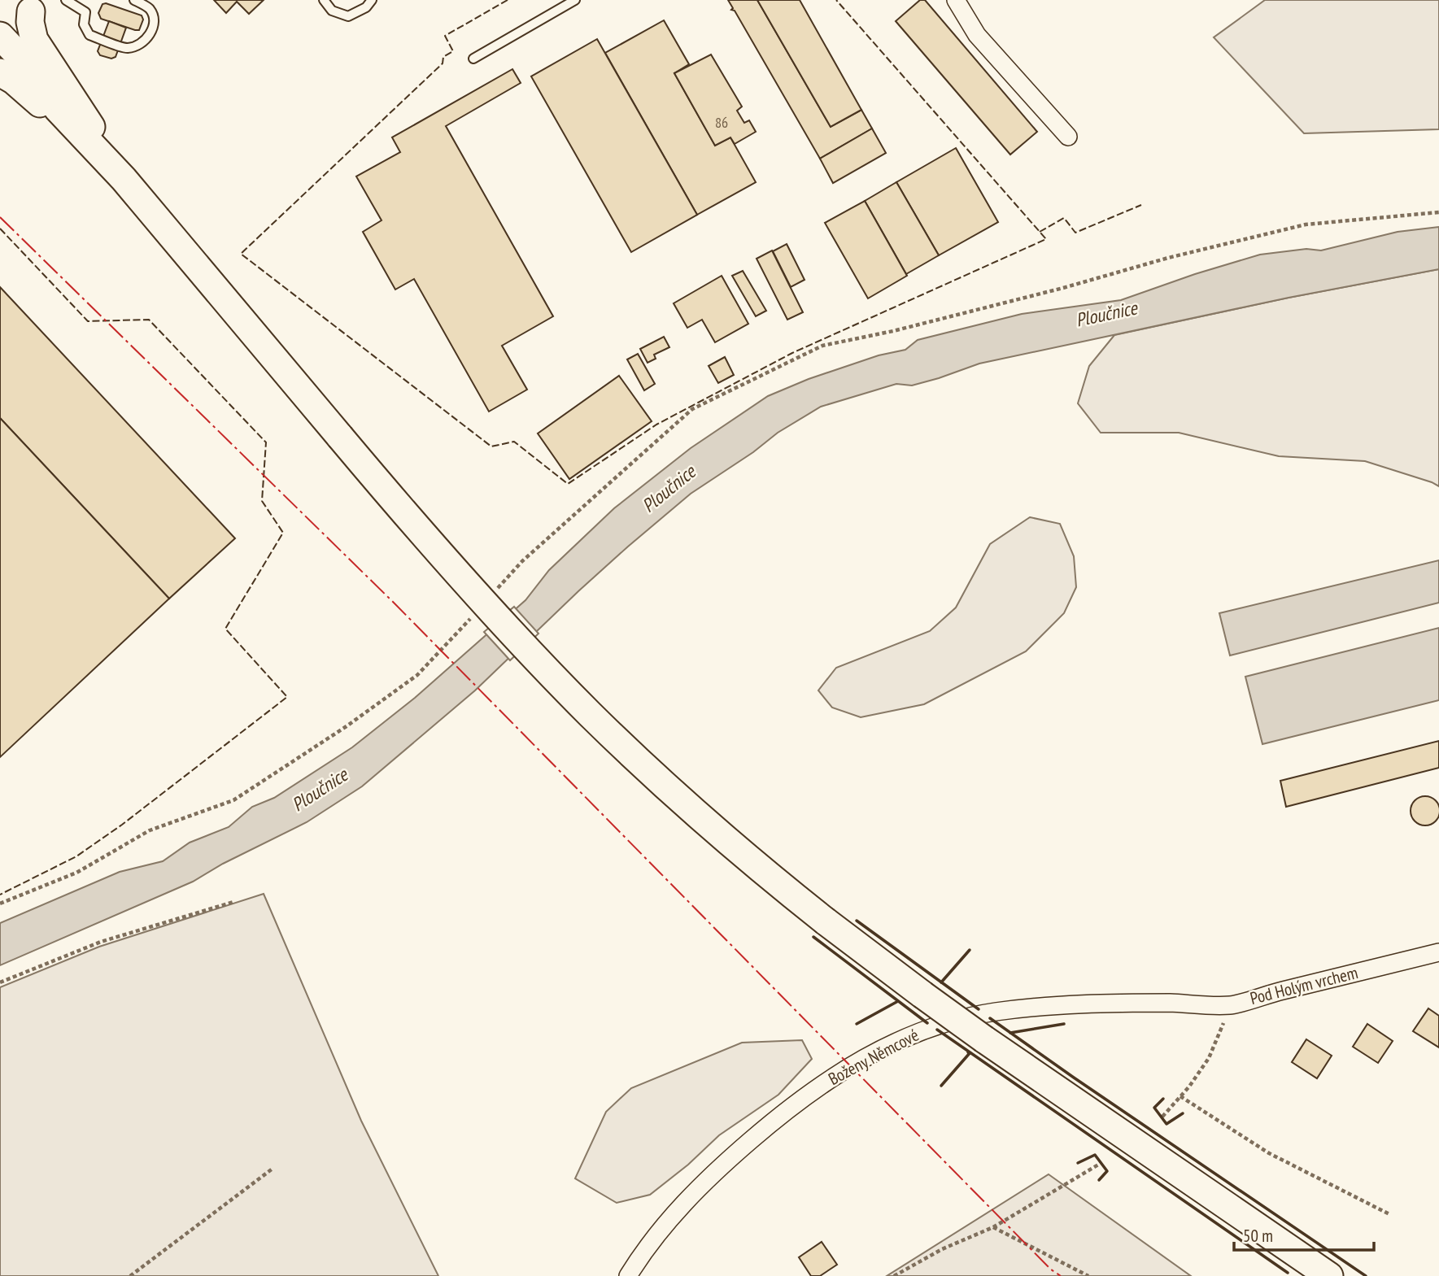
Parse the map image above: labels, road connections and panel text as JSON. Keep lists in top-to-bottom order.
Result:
{
  "streets": {
    "street": ["Pod Holým vrchem", "Boženy Němcové"]
  },
  "crossings": [
    ["Pod Holým vrchem", "Boženy Němcové"]
  ],
  "water": ["Ploučnice"],
  "house_numbers": ["86"],
  "scale_bar": "50 m"
}
